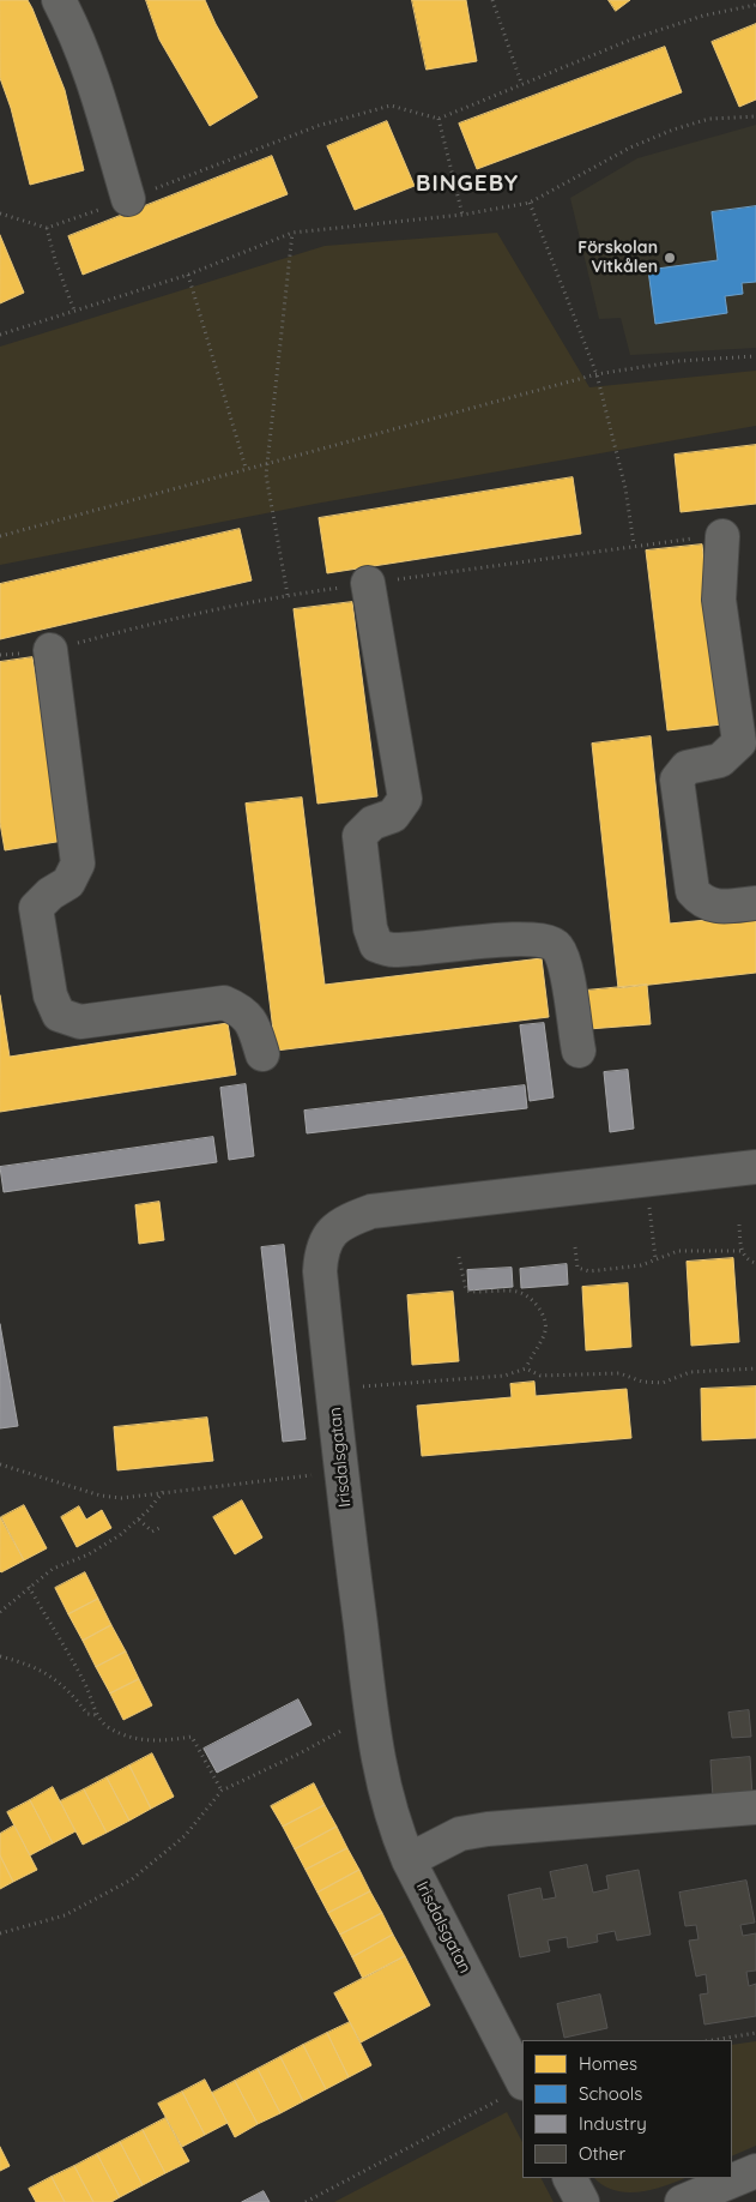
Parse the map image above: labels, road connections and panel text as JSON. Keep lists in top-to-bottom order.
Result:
{
  "streets": {
    "street": ["Irisdalsgatan"]
  },
  "districts": ["BINGEBY"],
  "places": ["Förskolan Vitkålen"],
  "legend": [
    "Homes",
    "Schools",
    "Industry",
    "Other"
  ]
}
